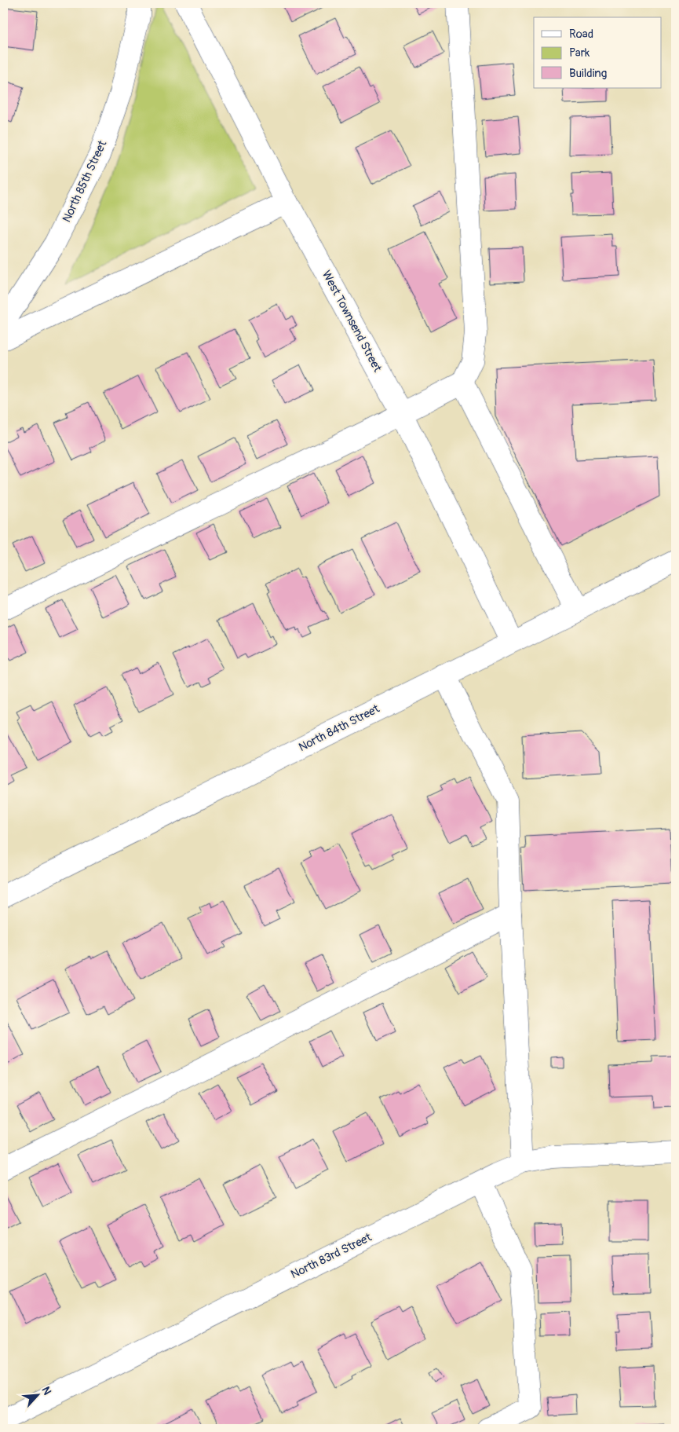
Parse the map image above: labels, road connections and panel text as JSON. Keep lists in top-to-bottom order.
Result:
{
  "streets": {
    "street": [
      "North 85th Street",
      "West Townsend Street",
      "North 84th Street",
      "North 83rd Street"
    ]
  },
  "crossings": [
    ["West Townsend Street", "North 84th Street"]
  ],
  "legend": ["Road", "Park", "Building"],
  "north": "top right"
}
